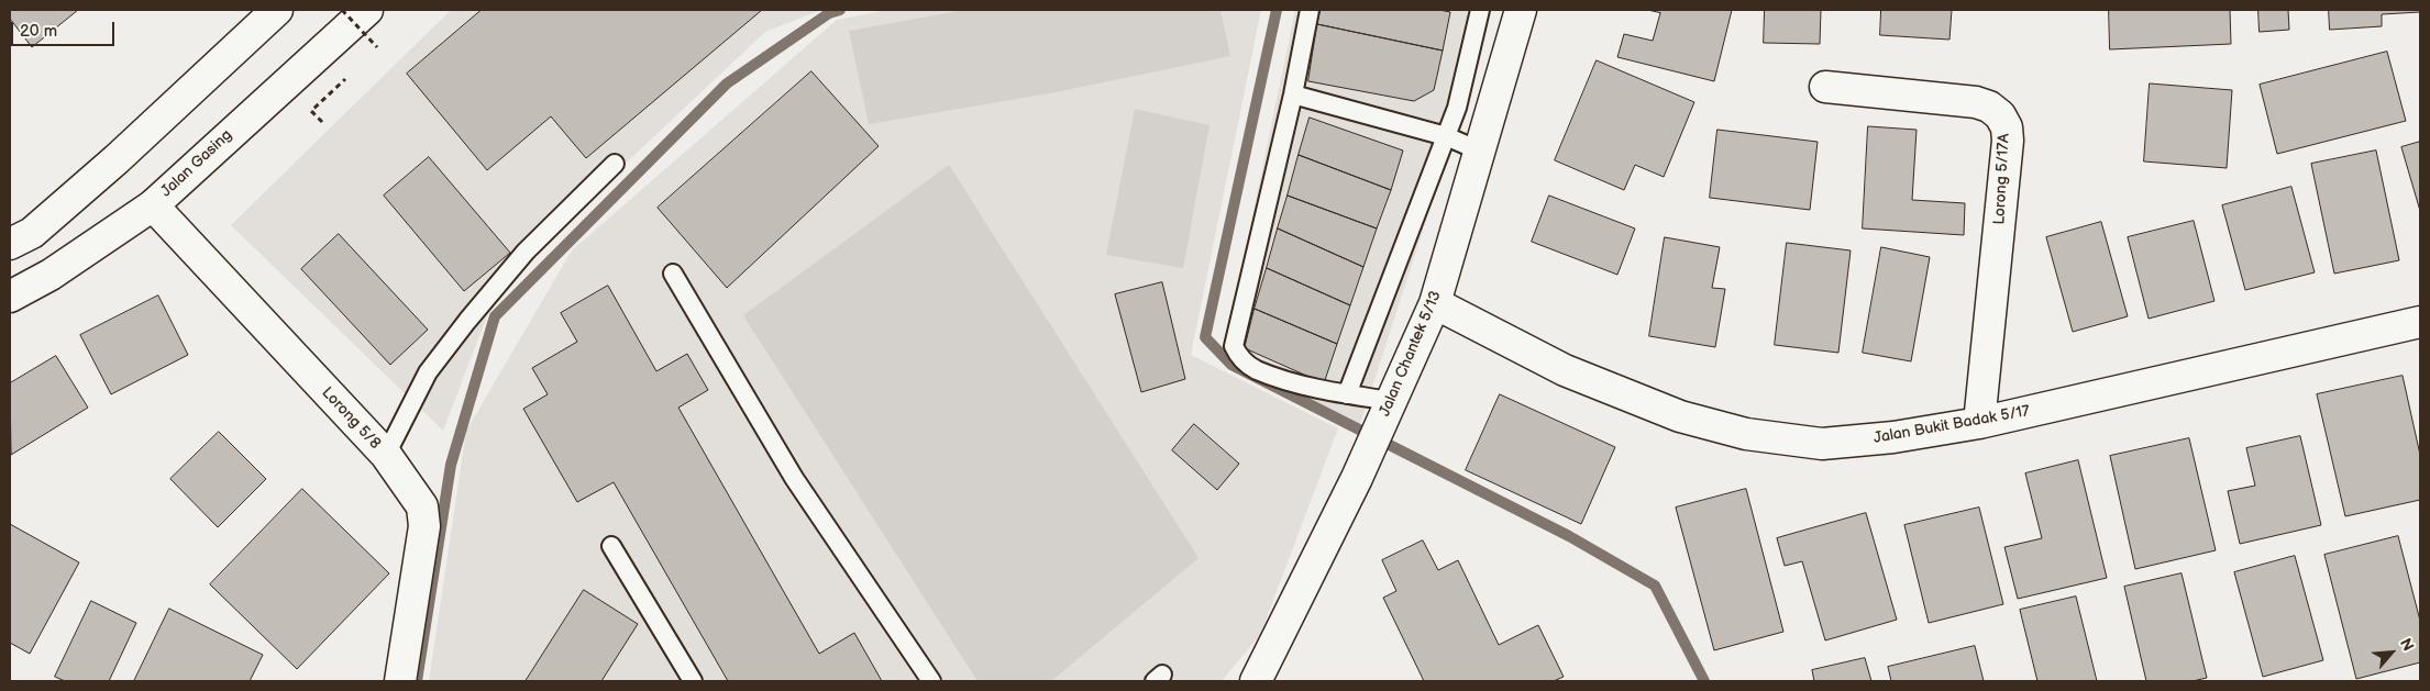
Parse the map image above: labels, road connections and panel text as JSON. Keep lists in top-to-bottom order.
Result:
{
  "streets": {
    "street": [
      "Jalan Gasing",
      "Lorong 5/17A",
      "Jalan Chantek 5/13",
      "Lorong 5/8",
      "Jalan Bukit Badak 5/17"
    ]
  },
  "crossings": [
    ["Jalan Gasing", "Lorong 5/8"],
    ["Lorong 5/17A", "Jalan Bukit Badak 5/17"],
    ["Jalan Chantek 5/13", "Jalan Bukit Badak 5/17"]
  ],
  "scale_bar": "20 m",
  "north": "top right"
}
